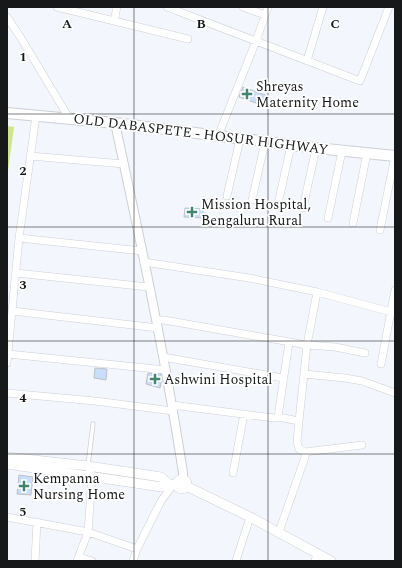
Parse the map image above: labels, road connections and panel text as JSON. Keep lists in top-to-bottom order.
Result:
{
  "streets": {
    "main road": ["OLD DABASPETE - HOSUR HIGHWAY"]
  },
  "places": {
    "health": [
      "Shreyas Maternity Home",
      "Mission Hospital, Bengaluru Rural",
      "Ashwini Hospital",
      "Kempanna Nursing Home"
    ]
  },
  "grid": {
    "columns": ["A", "B", "C"],
    "rows": [
      "1",
      "2",
      "3",
      "4",
      "5"
    ]
  }
}
